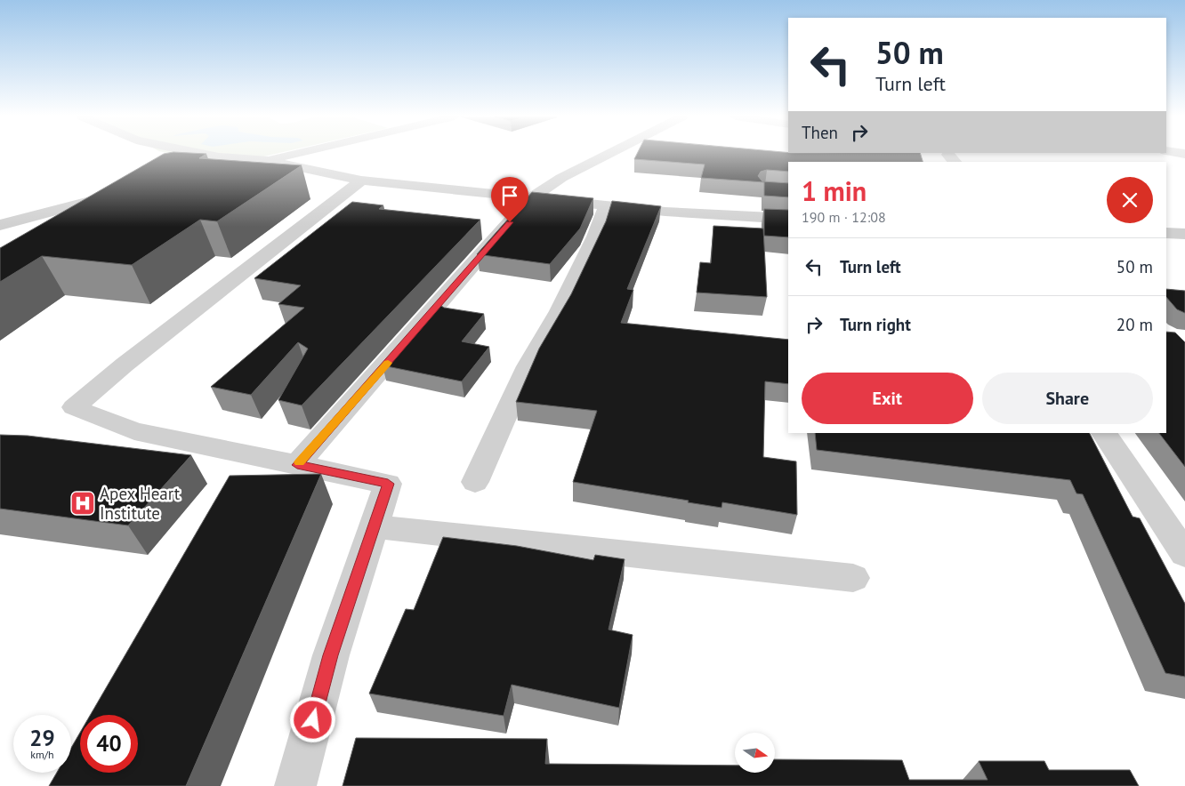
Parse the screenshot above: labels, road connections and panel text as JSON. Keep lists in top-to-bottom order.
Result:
{
  "places": {
    "hospital": ["Apex Heart Institute"]
  },
  "north": "right",
  "page": {
    "turn": ["50 m", "Turn left"],
    "then": "Then",
    "heading": ["1 min", "190 m · 12:08"],
    "list": [
      {
        "name": "Turn left",
        "value": "50 m"
      },
      {
        "name": "Turn right",
        "value": "20 m"
      }
    ],
    "buttons": ["Exit", "Share"],
    "speed": "29 km/h",
    "limit": "40"
  }
}
